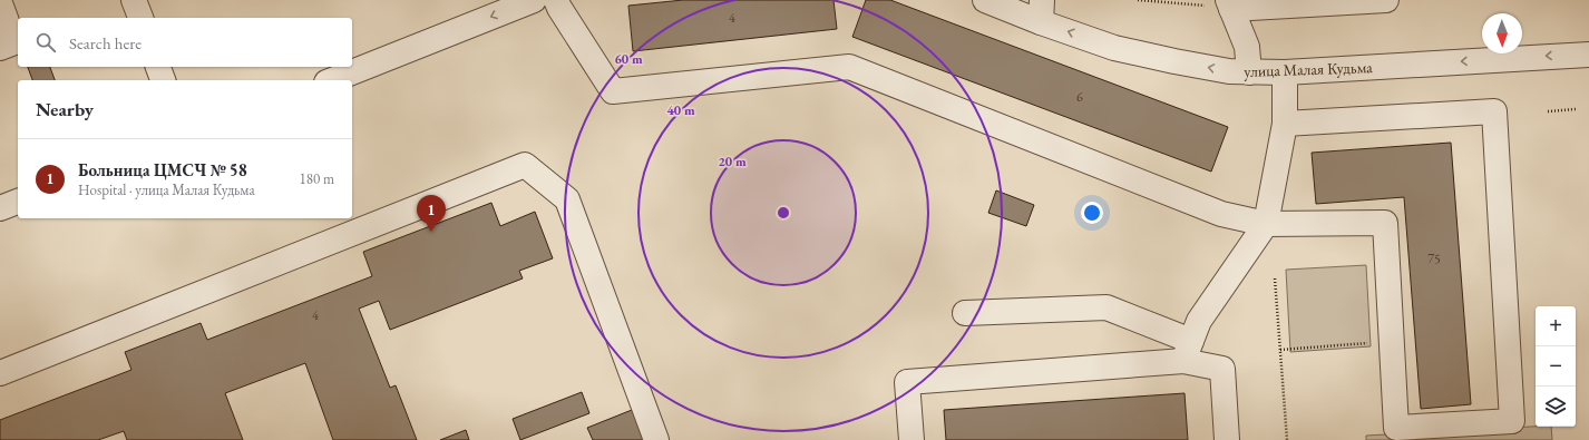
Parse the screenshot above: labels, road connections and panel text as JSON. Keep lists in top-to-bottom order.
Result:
{
  "streets": {
    "street": ["улица Малая Кудьма"]
  },
  "house_numbers": [
    "4",
    "6",
    "75",
    "4"
  ],
  "north": "bottom",
  "page": {
    "search": "Search here",
    "heading": "Nearby",
    "list": [
      {
        "mark": "1",
        "name": "Больница ЦМСЧ № 58",
        "note": "Hospital · улица Малая Кудьма",
        "value": "180 m"
      }
    ],
    "pins": "1",
    "map_buttons": ["+", "−"]
  },
  "rings": ["60 m", "40 m", "20 m"]
}
